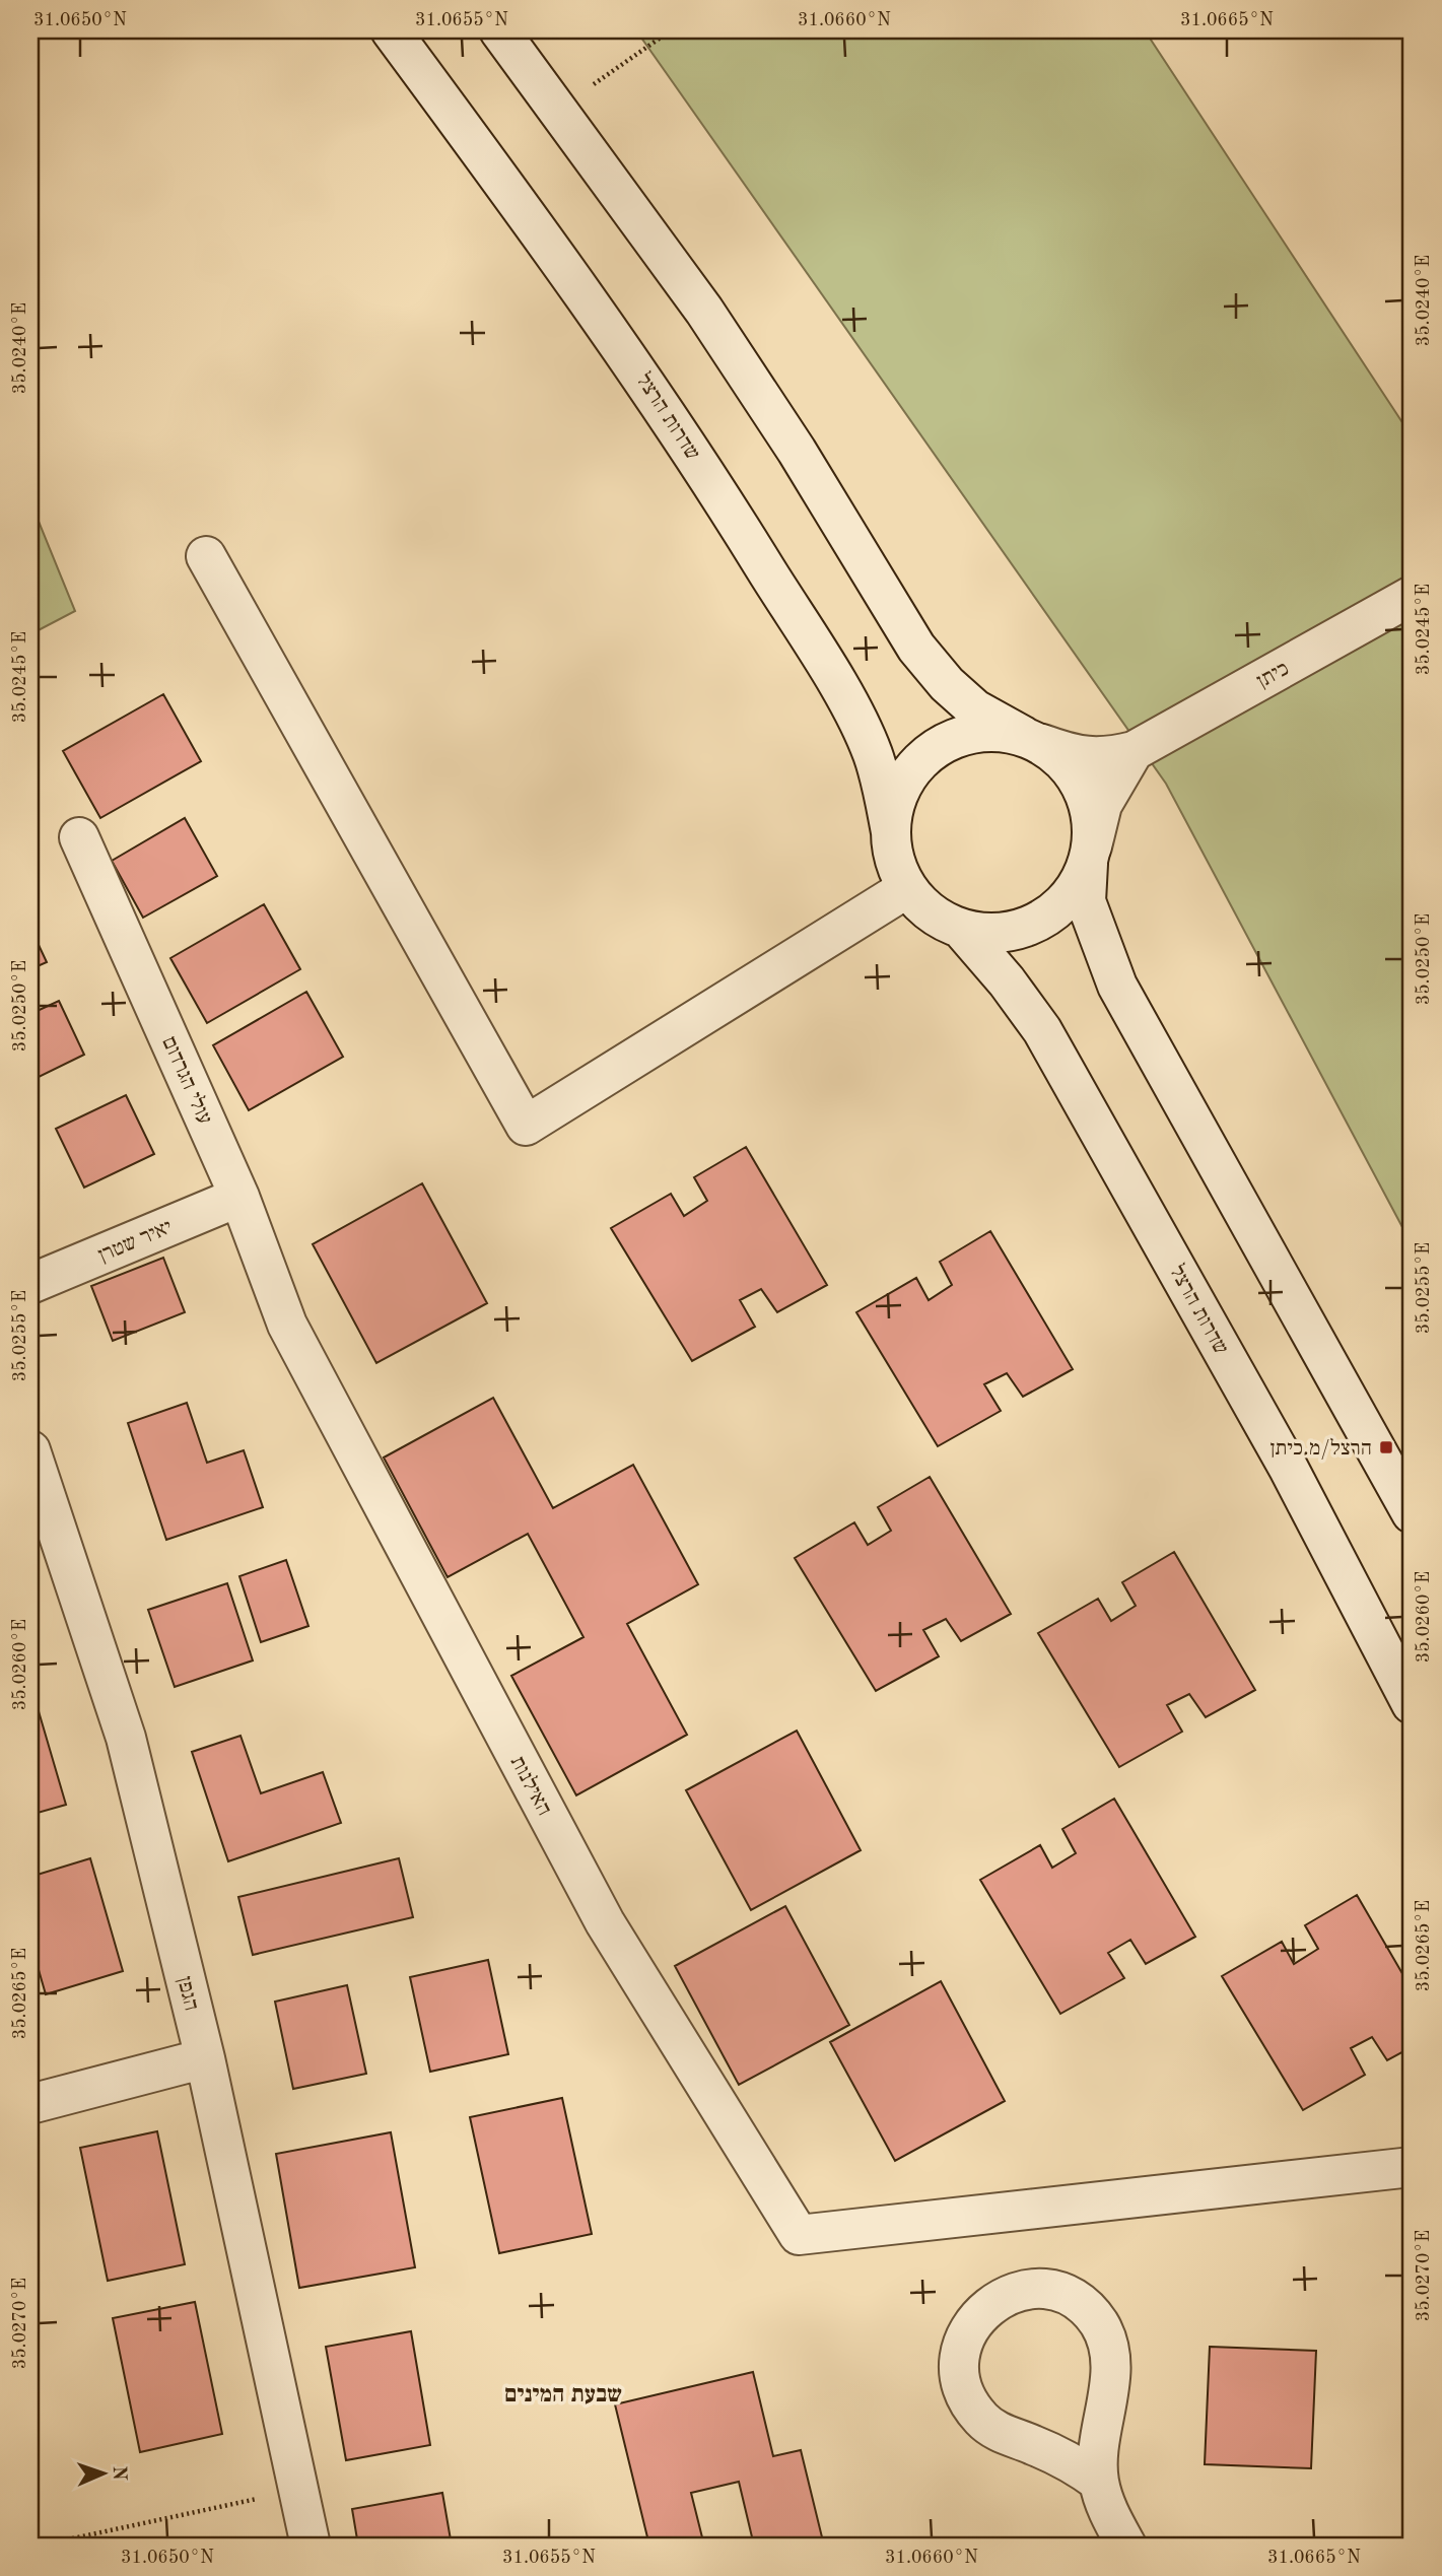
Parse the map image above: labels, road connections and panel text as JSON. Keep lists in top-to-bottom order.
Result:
{
  "streets": {
    "street": [
      "שדרות הרצל",
      "כיתן",
      "עולי הגרדום",
      "יאיר שטרן",
      "האילנות",
      "הגפן"
    ]
  },
  "crossings": [
    ["שדרות הרצל", "כיתן"],
    ["עולי הגרדום", "יאיר שטרן"],
    ["עולי הגרדום", "האילנות"]
  ],
  "districts": ["שבעת המינים"],
  "places": {
    "transit": ["הרצל/מ.כיתן"]
  },
  "north": "right",
  "coordinates": [
    "31.0650°N",
    "31.0655°N",
    "31.0660°N",
    "31.0665°N",
    "35.0240°E",
    "35.0245°E",
    "35.0250°E",
    "35.0255°E",
    "35.0260°E",
    "35.0265°E",
    "35.0270°E"
  ]
}
